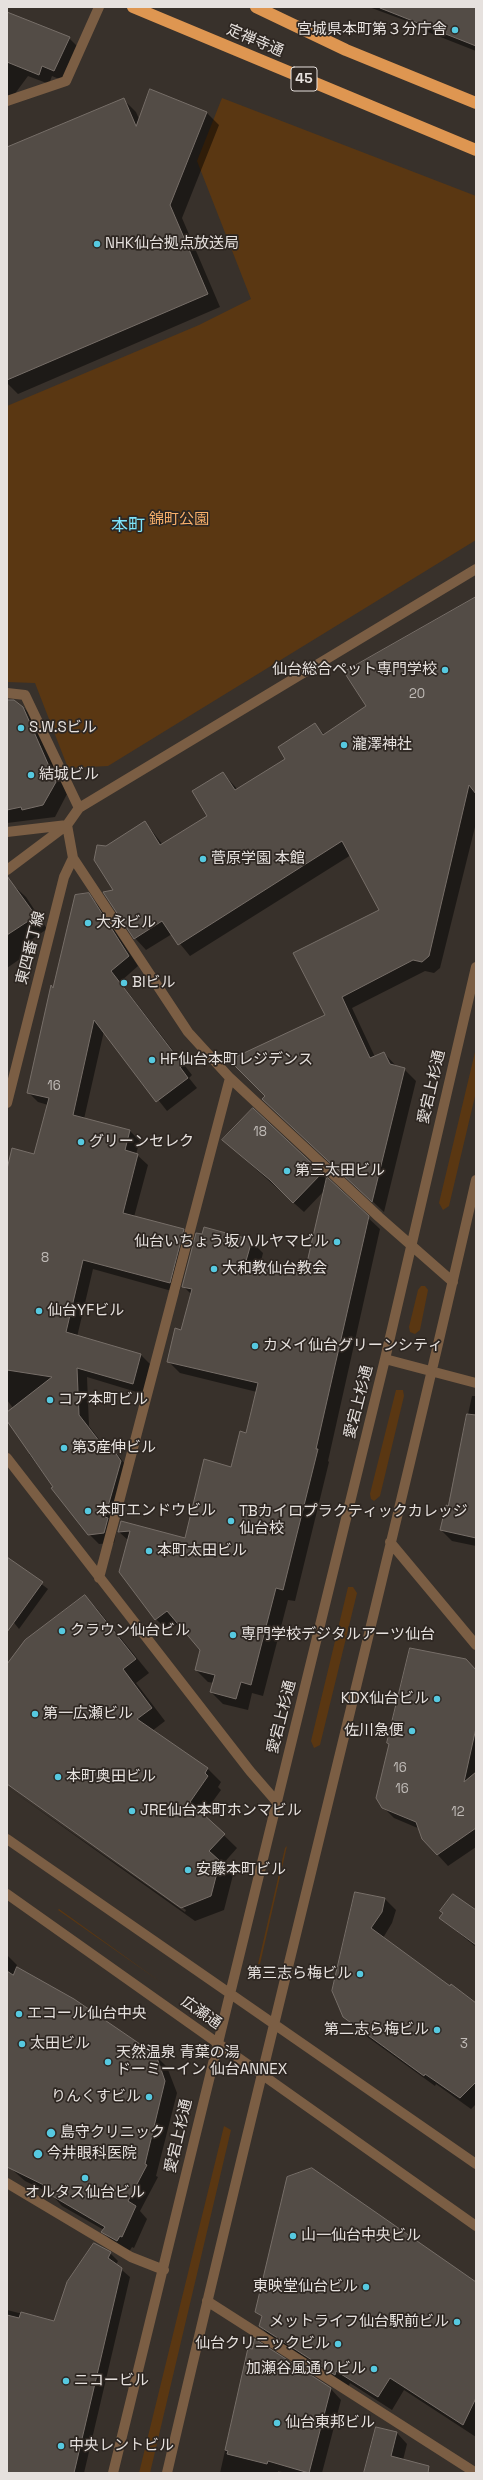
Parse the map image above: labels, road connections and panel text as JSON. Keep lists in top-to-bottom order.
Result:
{
  "streets": {
    "highway": ["定禅寺通", "45"],
    "street": ["東四番丁線", "愛宕上杉通", "広瀬通"]
  },
  "crossings": [
    ["愛宕上杉通", "広瀬通"]
  ],
  "districts": ["本町"],
  "parks": ["錦町公園"],
  "places": [
    "宮城県本町第３分庁舎",
    "NHK仙台拠点放送局",
    "仙台総合ペット専門学校",
    "S.W.Sビル",
    "瀧澤神社",
    "結城ビル",
    "菅原学園 本館",
    "大永ビル",
    "BIビル",
    "HF仙台本町レジデンス",
    "グリーンセレク",
    "第三太田ビル",
    "仙台いちょう坂ハルヤマビル",
    "大和教仙台教会",
    "仙台YFビル",
    "カメイ仙台グリーンシティ",
    "コア本町ビル",
    "第3産伸ビル",
    "本町エンドウビル",
    "TBカイロプラクティックカレッジ 仙台校",
    "本町太田ビル",
    "クラウン仙台ビル",
    "専門学校デジタルアーツ仙台",
    "KDX仙台ビル",
    "第一広瀬ビル",
    "佐川急便",
    "本町奥田ビル",
    "JRE仙台本町ホンマビル",
    "安藤本町ビル",
    "第三志ら梅ビル",
    "エコール仙台中央",
    "第二志ら梅ビル",
    "太田ビル",
    "天然温泉 青葉の湯 ドーミーイン 仙台ANNEX",
    "りんくすビル",
    "島守クリニック",
    "今井眼科医院",
    "オルタス仙台ビル",
    "山一仙台中央ビル",
    "東映堂仙台ビル",
    "メットライフ仙台駅前ビル",
    "仙台クリニックビル",
    "加瀬谷風通りビル",
    "ニコービル",
    "仙台東邦ビル",
    "中央レントビル"
  ],
  "house_numbers": [
    "20",
    "16",
    "18",
    "8",
    "16",
    "16",
    "12",
    "3"
  ]
}
